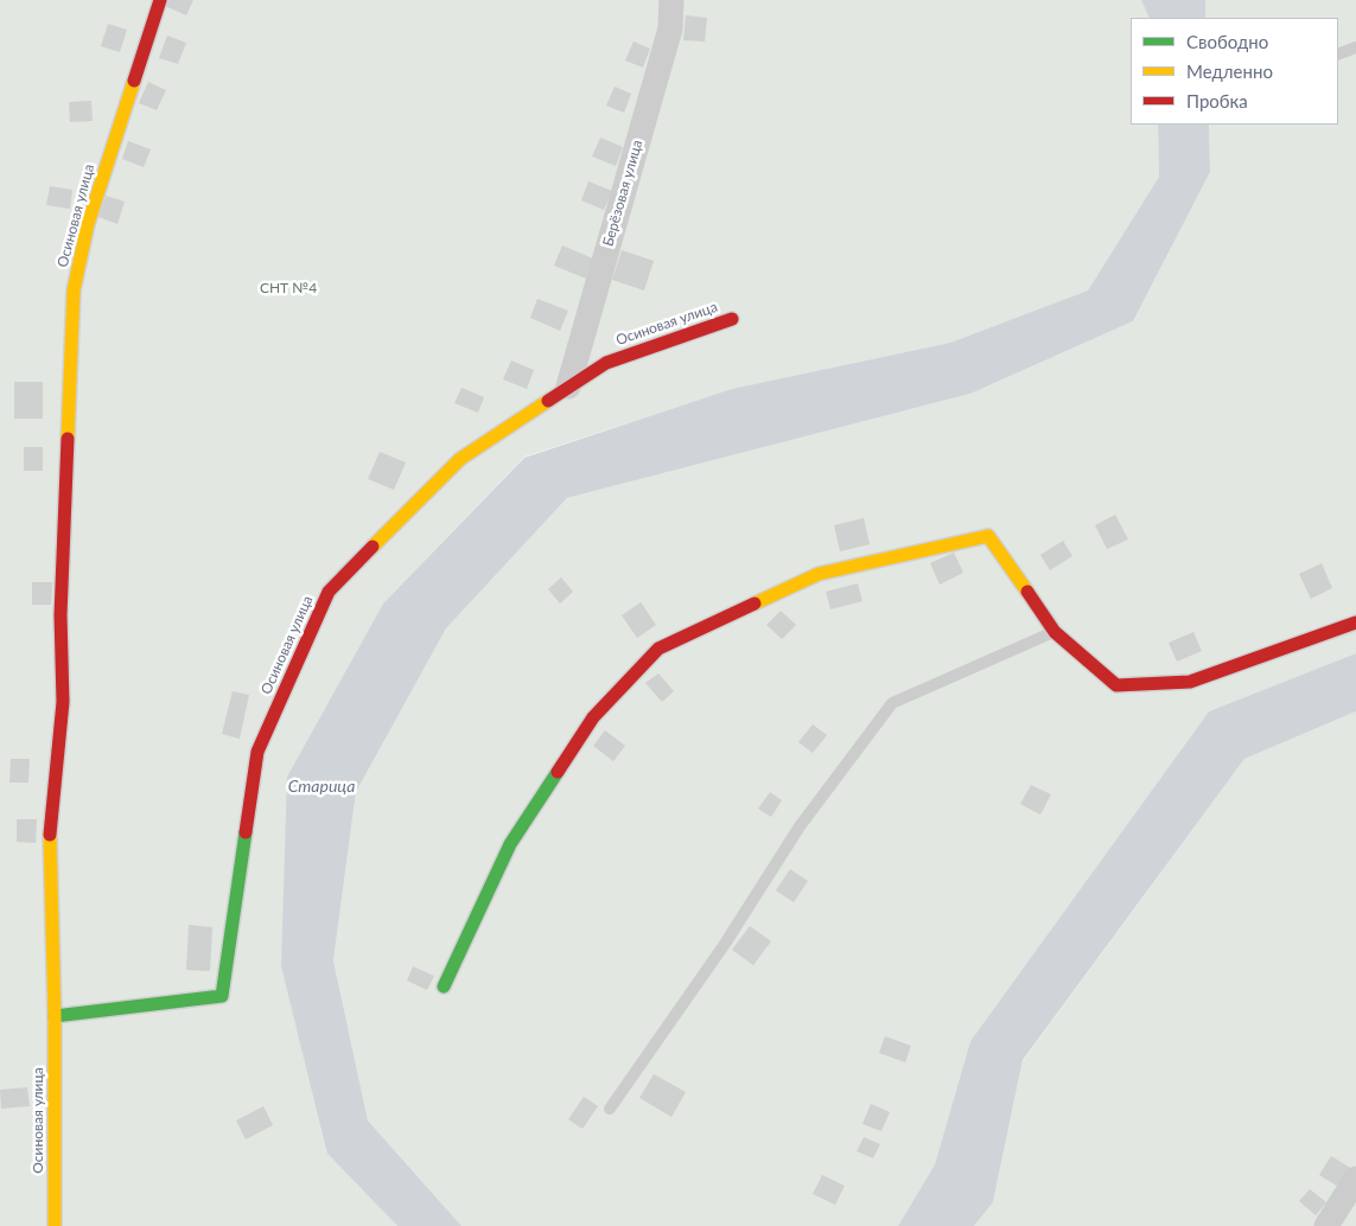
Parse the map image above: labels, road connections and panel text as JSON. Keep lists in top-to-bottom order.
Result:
{
  "streets": {
    "street": ["Берёзовая улица", "Осиновая улица"]
  },
  "crossings": [
    ["Берёзовая улица", "Осиновая улица"]
  ],
  "water": ["Старица"],
  "parks": ["СНТ №4"],
  "legend": ["Свободно", "Медленно", "Пробка"]
}
